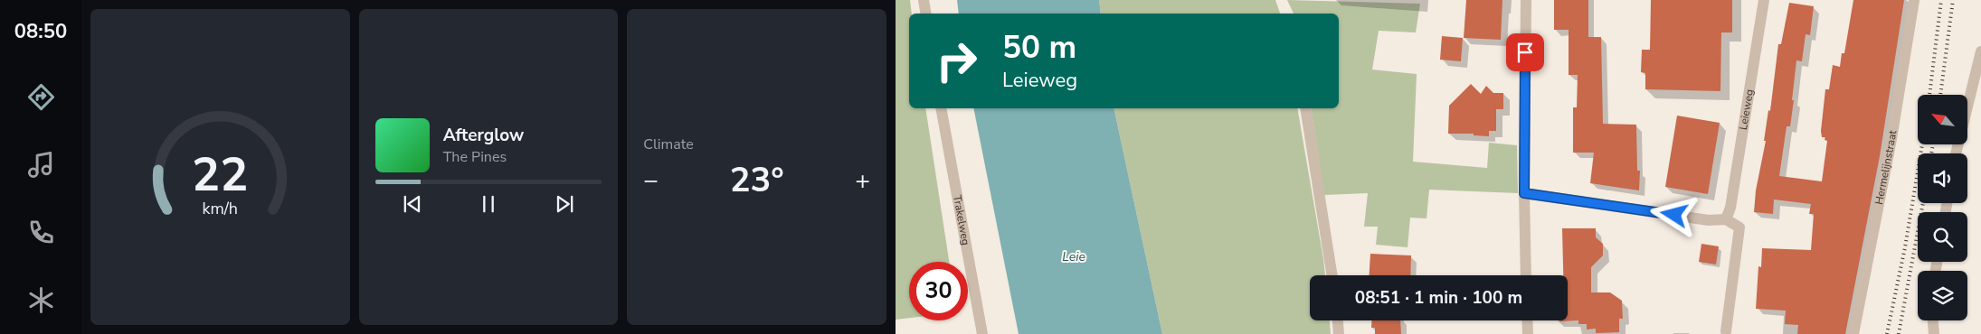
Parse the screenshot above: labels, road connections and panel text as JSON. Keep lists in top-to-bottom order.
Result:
{
  "streets": {
    "street": ["Leieweg", "Hermelijnstraat", "Trakelweg"]
  },
  "water": ["Leie"],
  "north": "top left",
  "page": {
    "tabs": "08:50",
    "tile": "Climate",
    "turn": ["50 m", "Leieweg"],
    "song": ["Afterglow", "The Pines"],
    "heat": ["−", "23°", "+"],
    "limit": "30",
    "trip": "08:51 · 1 min · 100 m",
    "gauge": ["22", "km/h"]
  }
}
